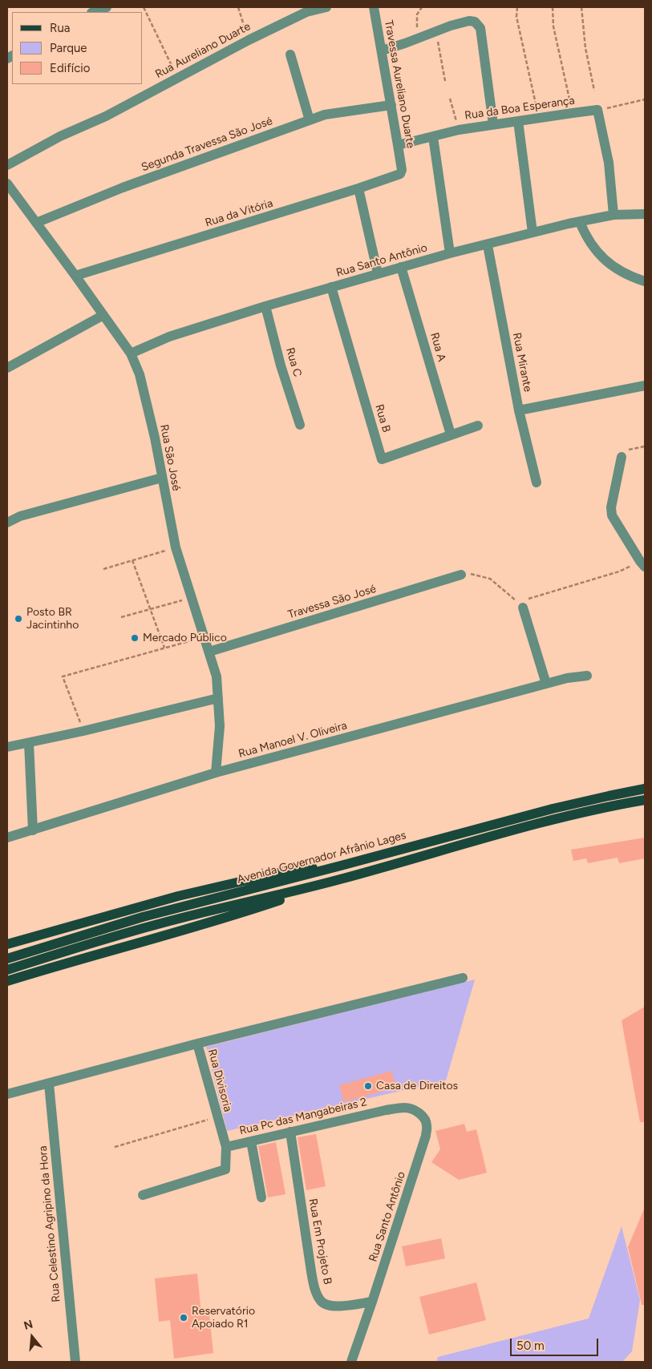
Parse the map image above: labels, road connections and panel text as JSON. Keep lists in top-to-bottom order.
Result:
{
  "streets": {
    "main road": ["Avenida Governador Afrânio Lages"],
    "street": [
      "Rua Aureliano Duarte",
      "Travessa Aureliano Duarte",
      "Rua da Boa Esperança",
      "Segunda Travessa São José",
      "Rua da Vitória",
      "Rua Santo Antônio",
      "Rua A",
      "Rua C",
      "Rua Mirante",
      "Rua B",
      "Rua São José",
      "Travessa São José",
      "Rua Manoel V. Oliveira",
      "Rua Divisoria",
      "Rua Pc das Mangabeiras 2",
      "Rua Celestino Agripino da Hora",
      "Rua Em Projeto B"
    ]
  },
  "crossings": [
    ["Travessa Aureliano Duarte", "Rua da Boa Esperança"],
    ["Travessa Aureliano Duarte", "Segunda Travessa São José"],
    ["Travessa Aureliano Duarte", "Rua da Vitória"],
    ["Segunda Travessa São José", "Rua São José"],
    ["Rua da Vitória", "Rua São José"],
    ["Rua Santo Antônio", "Rua A"],
    ["Rua Santo Antônio", "Rua C"],
    ["Rua Santo Antônio", "Rua Mirante"],
    ["Rua Santo Antônio", "Rua B"],
    ["Rua Santo Antônio", "Rua São José"],
    ["Rua Santo Antônio", "Rua Pc das Mangabeiras 2"],
    ["Rua Santo Antônio", "Rua Em Projeto B"],
    ["Rua A", "Rua B"],
    ["Rua São José", "Travessa São José"],
    ["Rua São José", "Rua Manoel V. Oliveira"],
    ["Rua Divisoria", "Rua Pc das Mangabeiras 2"],
    ["Rua Pc das Mangabeiras 2", "Rua Em Projeto B"]
  ],
  "places": [
    "Posto BR Jacintinho",
    "Mercado Público",
    "Casa de Direitos",
    "Reservatório Apoiado R1"
  ],
  "legend": ["Rua", "Parque", "Edifício"],
  "scale_bar": "50 m",
  "north": "top"
}
